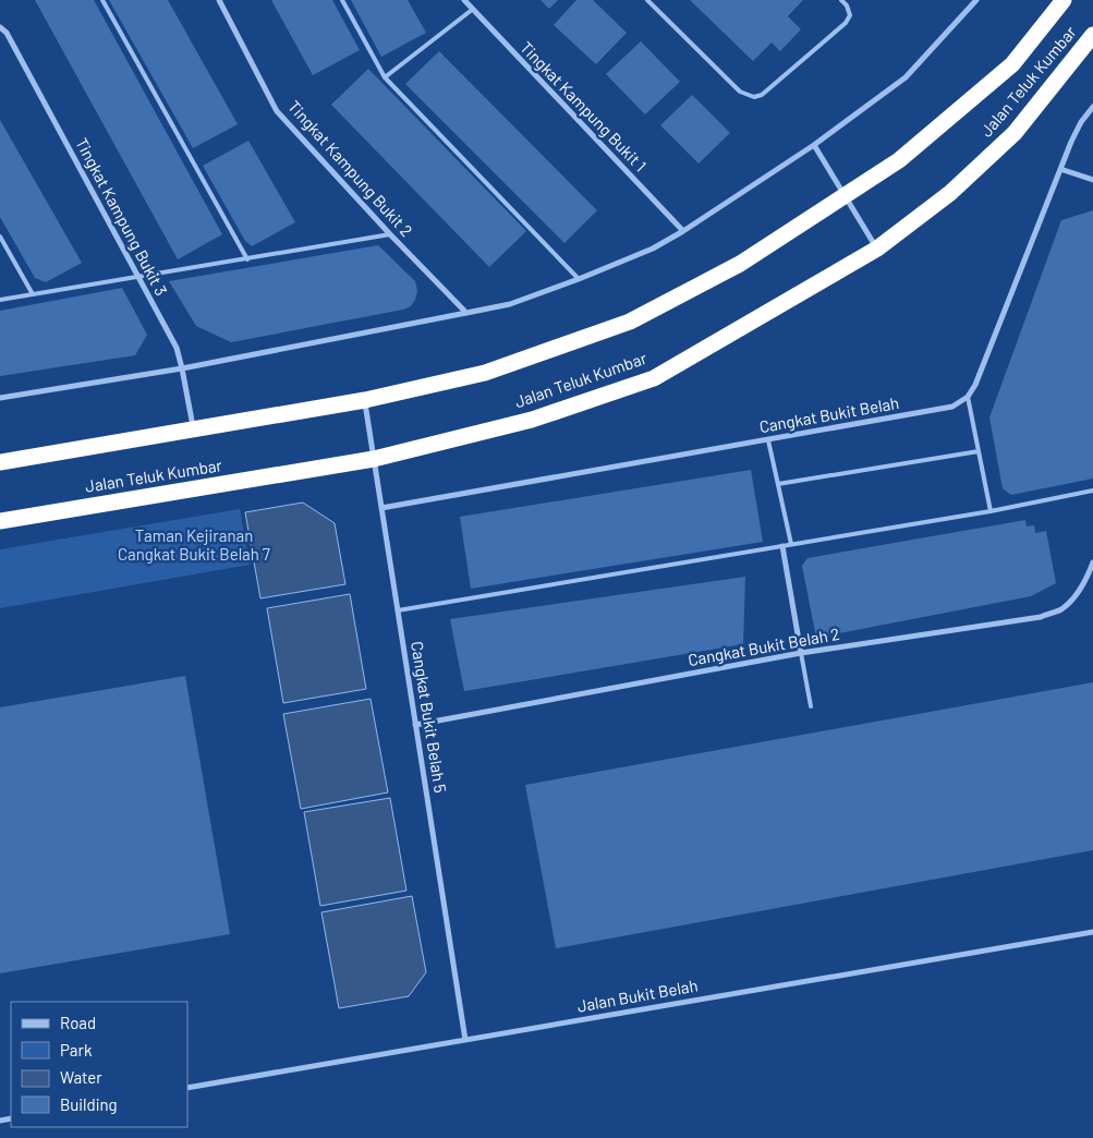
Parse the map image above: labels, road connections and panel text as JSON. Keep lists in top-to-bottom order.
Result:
{
  "streets": {
    "highway": ["Jalan Teluk Kumbar"],
    "street": [
      "Tingkat Kampung Bukit 1",
      "Tingkat Kampung Bukit 2",
      "Tingkat Kampung Bukit 3",
      "Cangkat Bukit Belah",
      "Cangkat Bukit Belah 2",
      "Cangkat Bukit Belah 5",
      "Jalan Bukit Belah"
    ]
  },
  "crossings": [
    ["Jalan Teluk Kumbar", "Tingkat Kampung Bukit 3"],
    ["Jalan Teluk Kumbar", "Cangkat Bukit Belah 5"],
    ["Cangkat Bukit Belah", "Cangkat Bukit Belah 5"],
    ["Cangkat Bukit Belah 2", "Cangkat Bukit Belah 5"],
    ["Cangkat Bukit Belah 5", "Jalan Bukit Belah"]
  ],
  "parks": ["Taman Kejiranan Cangkat Bukit Belah 7"],
  "legend": [
    "Road",
    "Park",
    "Water",
    "Building"
  ]
}
